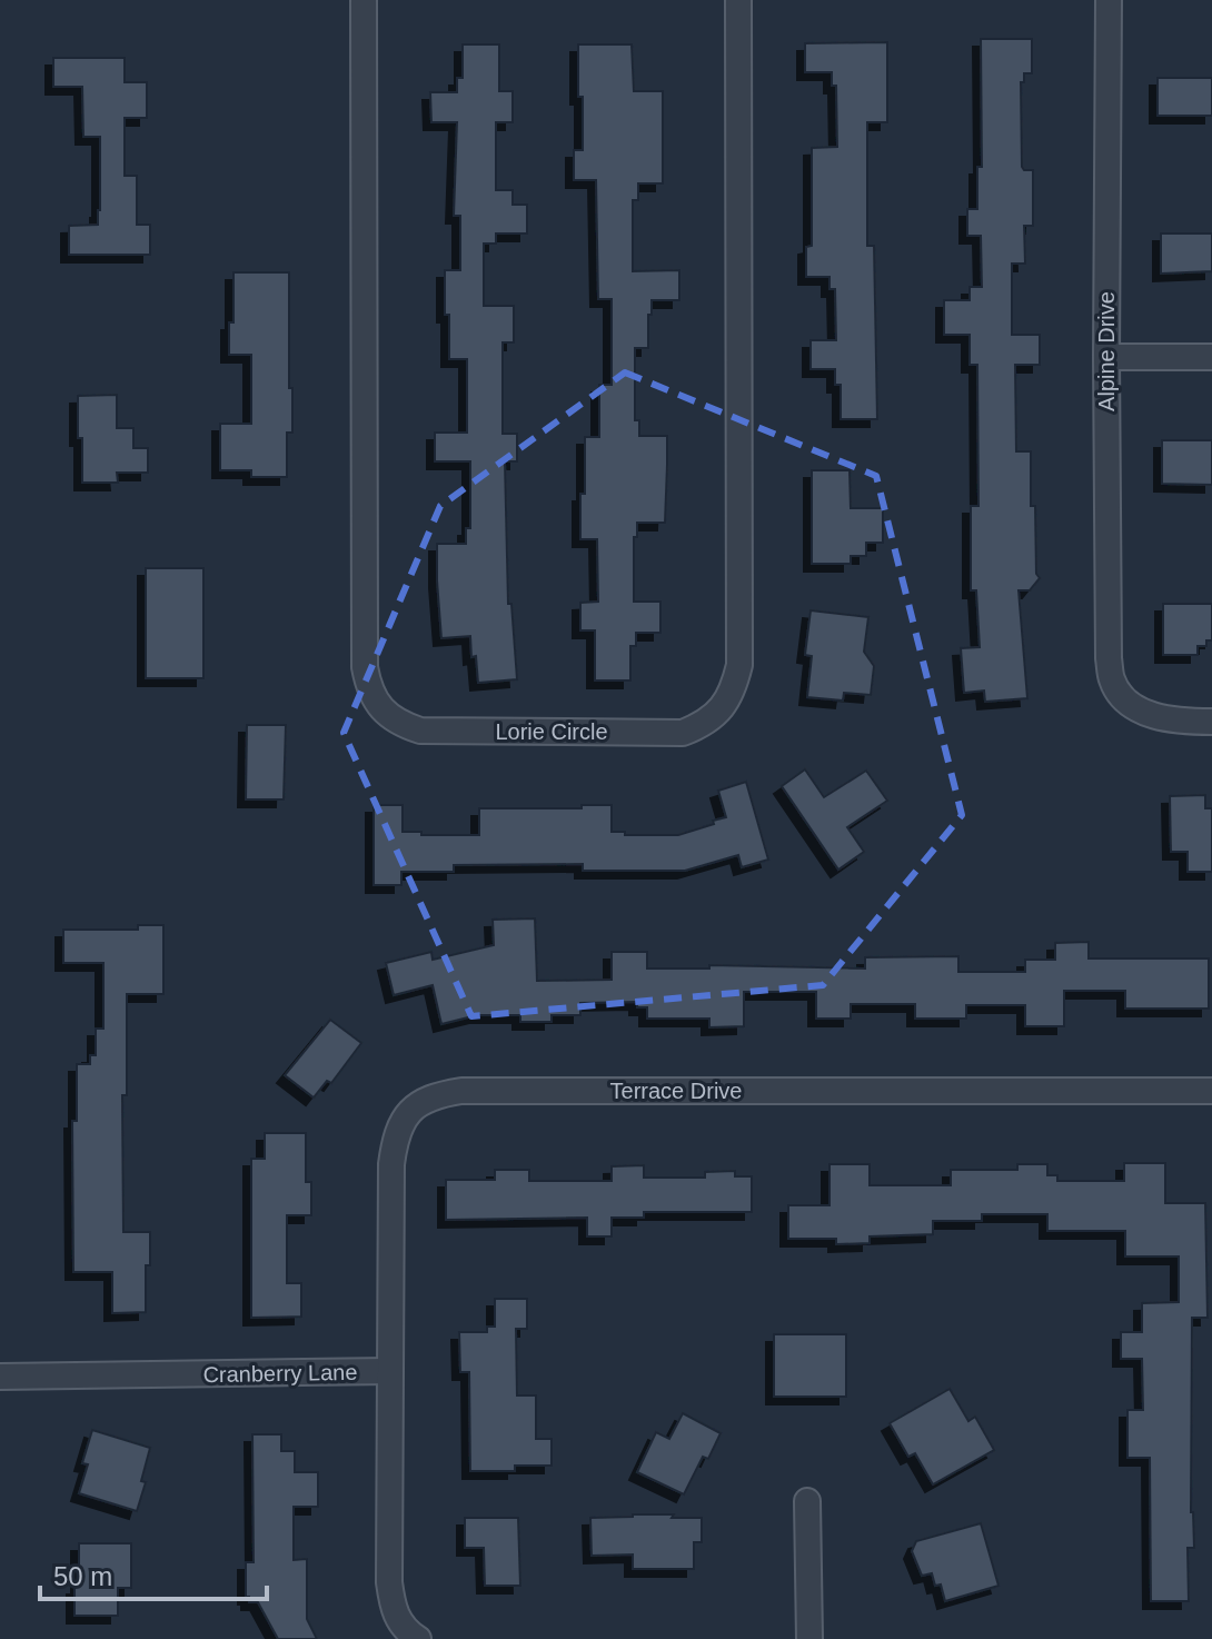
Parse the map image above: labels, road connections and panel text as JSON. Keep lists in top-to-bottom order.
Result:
{
  "streets": {
    "street": [
      "Alpine Drive",
      "Lorie Circle",
      "Terrace Drive",
      "Cranberry Lane"
    ]
  },
  "crossings": [
    ["Terrace Drive", "Cranberry Lane"]
  ],
  "scale_bar": "50 m"
}
